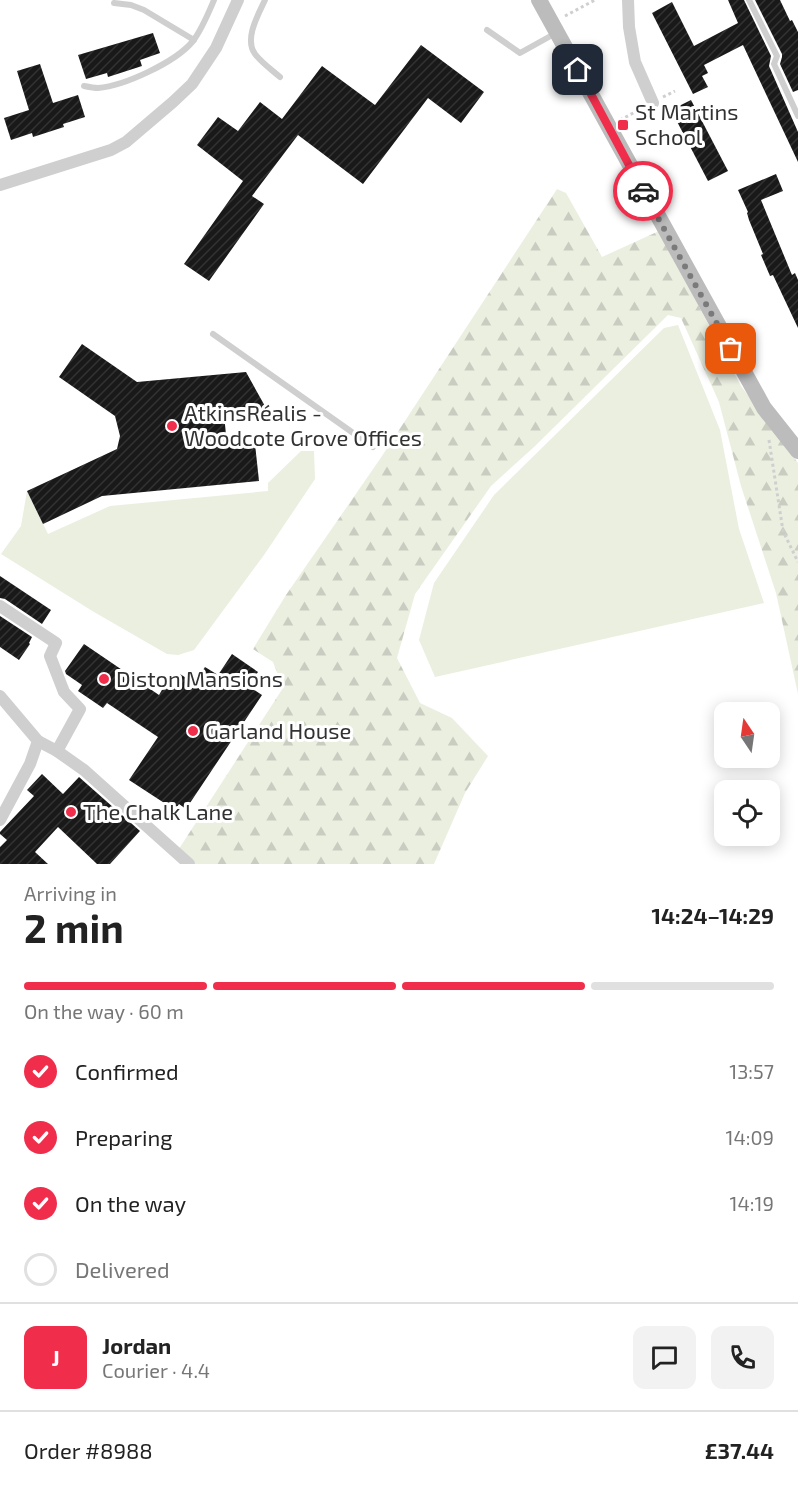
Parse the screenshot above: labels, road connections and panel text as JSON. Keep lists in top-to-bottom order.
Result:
{
  "places": {
    "transit": ["St Martins School"],
    "other": [
      "AtkinsRéalis - Woodcote Grove Offices",
      "Diston Mansions",
      "Garland House",
      "The Chalk Lane"
    ]
  },
  "north": "top",
  "page": {
    "heading": ["2 min", "Arriving in", "14:24–14:29"],
    "panel": [
      "Jordan",
      "Courier · 4.4",
      "Order #8988",
      "£37.44"
    ],
    "bar": "On the way · 60 m",
    "list": [
      ["Confirmed", "13:57"],
      ["Preparing", "14:09"],
      ["On the way", "14:19"],
      "Delivered"
    ],
    "round": "J"
  }
}
